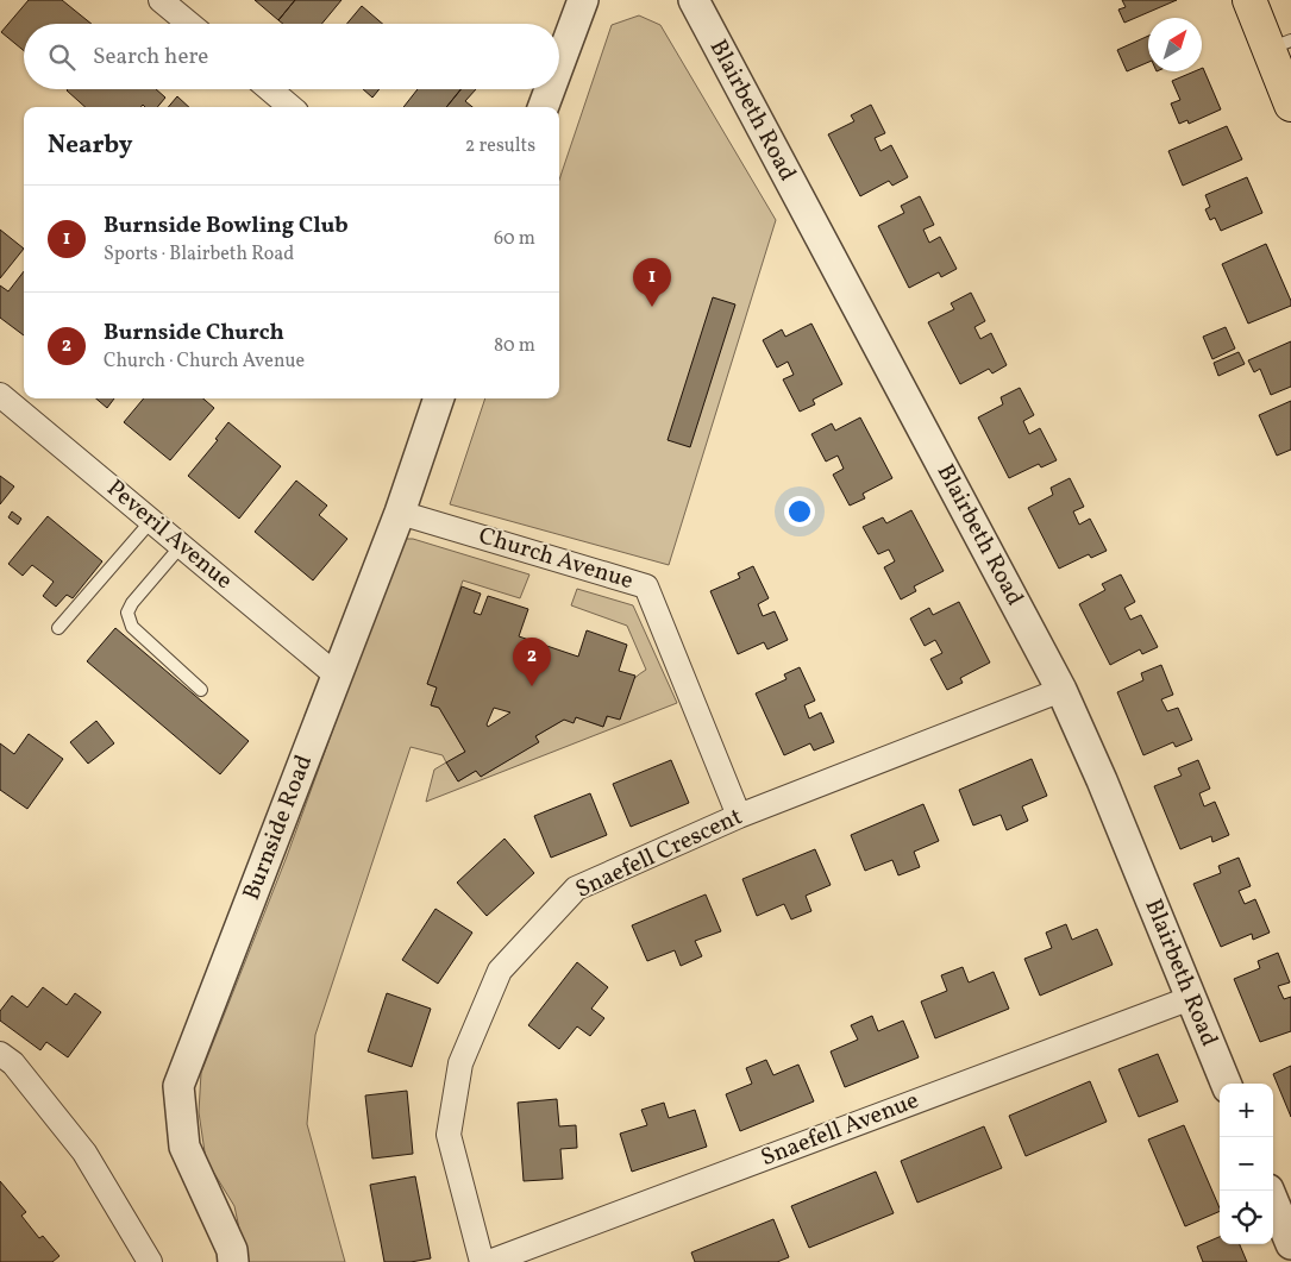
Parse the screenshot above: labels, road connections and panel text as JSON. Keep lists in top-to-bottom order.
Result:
{
  "streets": {
    "street": [
      "Blairbeth Road",
      "Peveril Avenue",
      "Church Avenue",
      "Burnside Road",
      "Snaefell Crescent",
      "Snaefell Avenue"
    ]
  },
  "crossings": [
    ["Blairbeth Road", "Snaefell Crescent"],
    ["Blairbeth Road", "Snaefell Avenue"],
    ["Peveril Avenue", "Burnside Road"],
    ["Church Avenue", "Burnside Road"],
    ["Church Avenue", "Snaefell Crescent"]
  ],
  "north": "top right",
  "page": {
    "search": "Search here",
    "heading": ["Nearby", "2 results"],
    "list": [
      {
        "mark": "1",
        "name": "Burnside Bowling Club",
        "note": "Sports · Blairbeth Road",
        "value": "60 m"
      },
      {
        "mark": "2",
        "name": "Burnside Church",
        "note": "Church · Church Avenue",
        "value": "80 m"
      }
    ],
    "pins": ["1", "2"],
    "map_buttons": ["+", "−"]
  }
}
